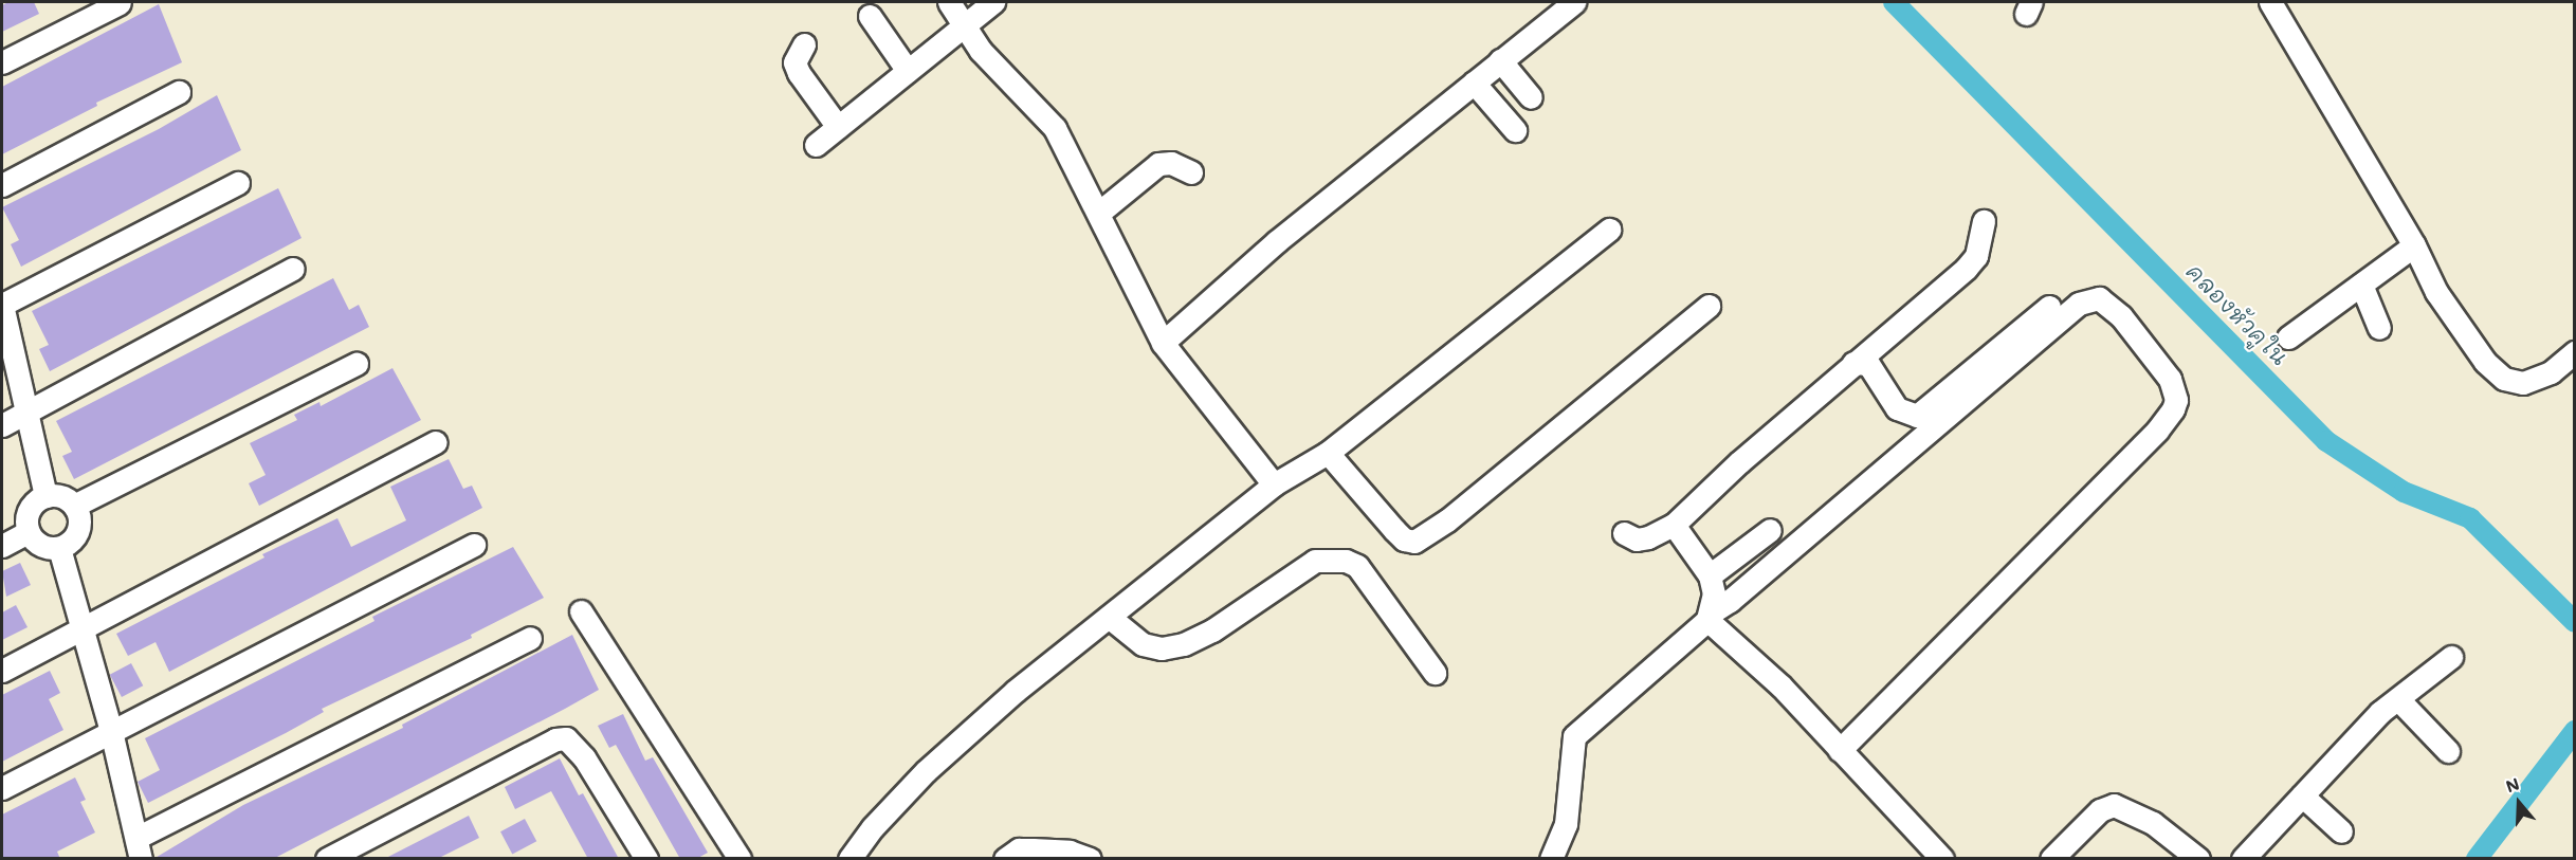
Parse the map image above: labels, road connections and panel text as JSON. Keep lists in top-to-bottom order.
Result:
{
  "water": ["คลองหัวคูใน"],
  "north": "top"
}
